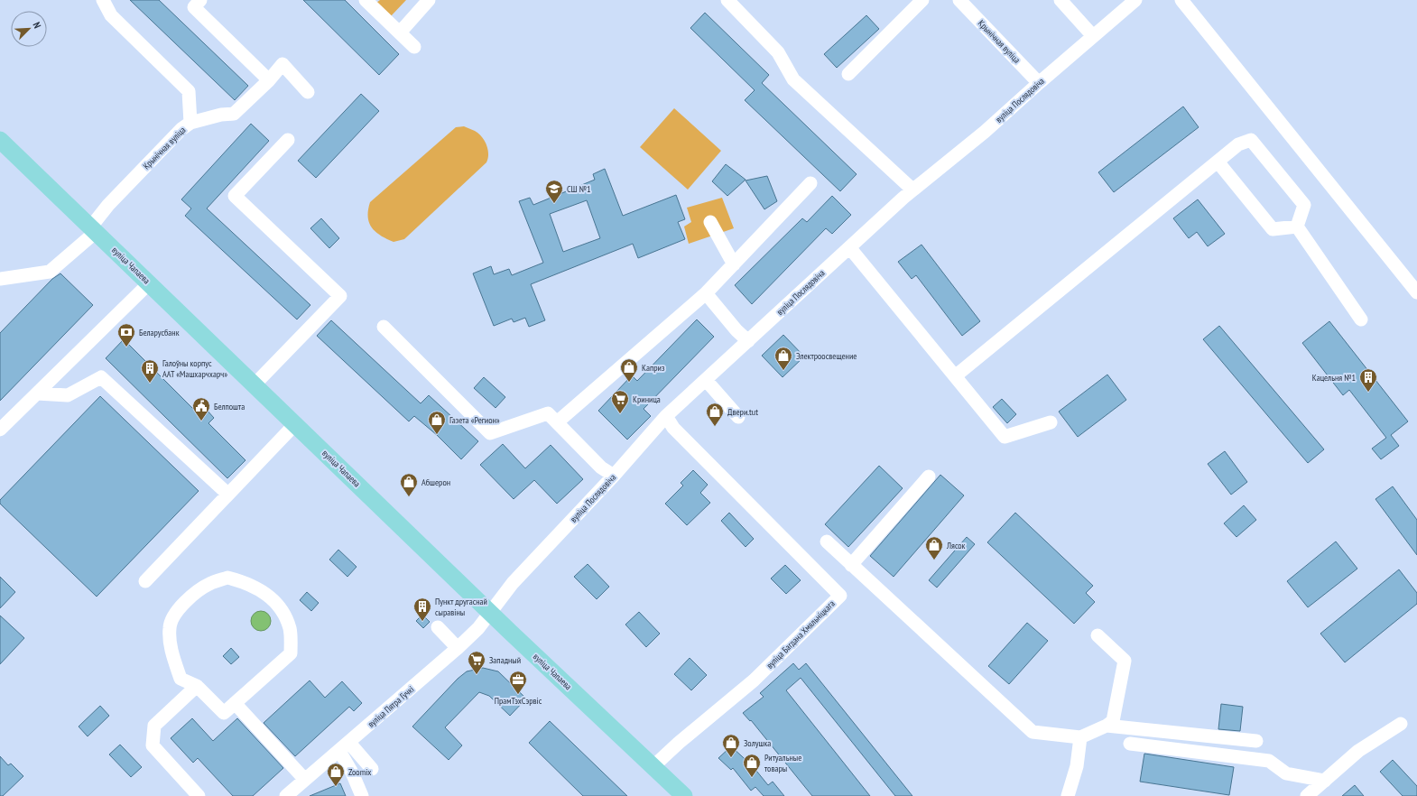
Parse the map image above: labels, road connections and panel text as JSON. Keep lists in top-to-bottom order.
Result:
{
  "streets": {
    "main road": ["вуліца Чапаева"],
    "street": [
      "Крынічная вуліца",
      "вуліца Послядовіча",
      "вуліца Багдана Хмяльніцкага",
      "вуліца Пятра Гучкі"
    ]
  },
  "crossings": [
    ["Крынічная вуліца", "вуліца Послядовіча"],
    ["Крынічная вуліца", "вуліца Чапаева"],
    ["вуліца Послядовіча", "вуліца Чапаева"],
    ["вуліца Послядовіча", "вуліца Багдана Хмяльніцкага"],
    ["вуліца Послядовіча", "вуліца Пятра Гучкі"],
    ["вуліца Чапаева", "вуліца Багдана Хмяльніцкага"],
    ["вуліца Чапаева", "вуліца Пятра Гучкі"]
  ],
  "places": {
    "school or university": ["СШ №1"],
    "bank": ["Беларусбанк"],
    "shop": [
      "Электроосвещение",
      "Каприз",
      "Двери.tut",
      "Газета «Регион»",
      "Абшерон",
      "Лясок",
      "Золушка",
      "Ритуальные товары",
      "Zoomix"
    ],
    "building": ["Галоўны корпус ААТ «Машхарчхарч»", "Кацельня №1", "Пункт другаснай сыравіны"],
    "supermarket": ["Криница", "Западный"],
    "public building": ["Белпошта"],
    "office": ["ПрамТэхСэрвіс"]
  },
  "north": "top right"
}
